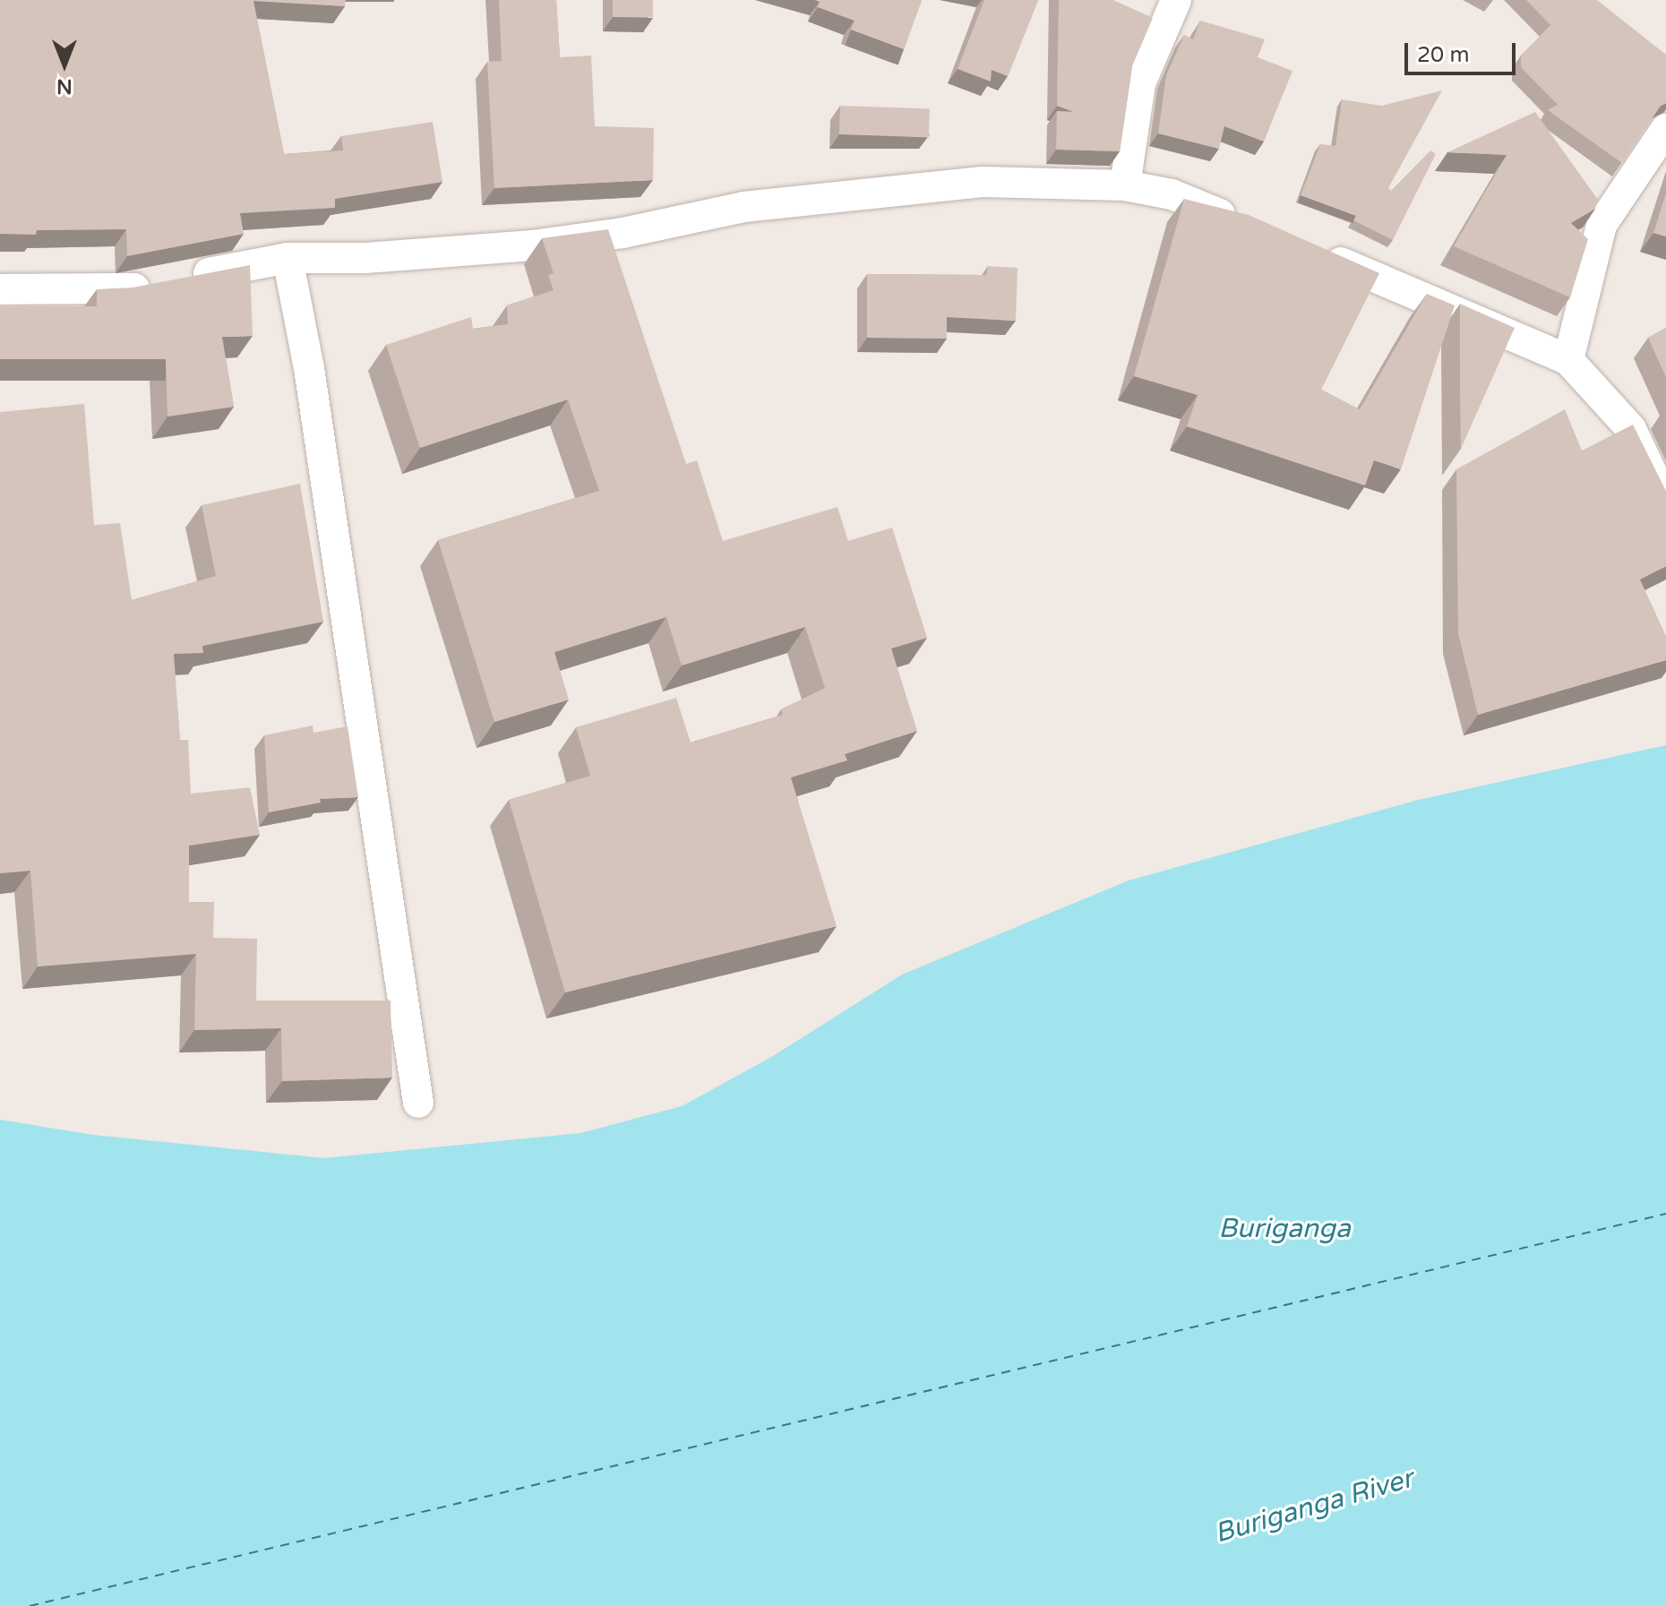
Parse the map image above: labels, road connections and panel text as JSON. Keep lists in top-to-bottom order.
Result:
{
  "water": ["Buriganga", "Buriganga River"],
  "scale_bar": "20 m",
  "north": "bottom"
}
